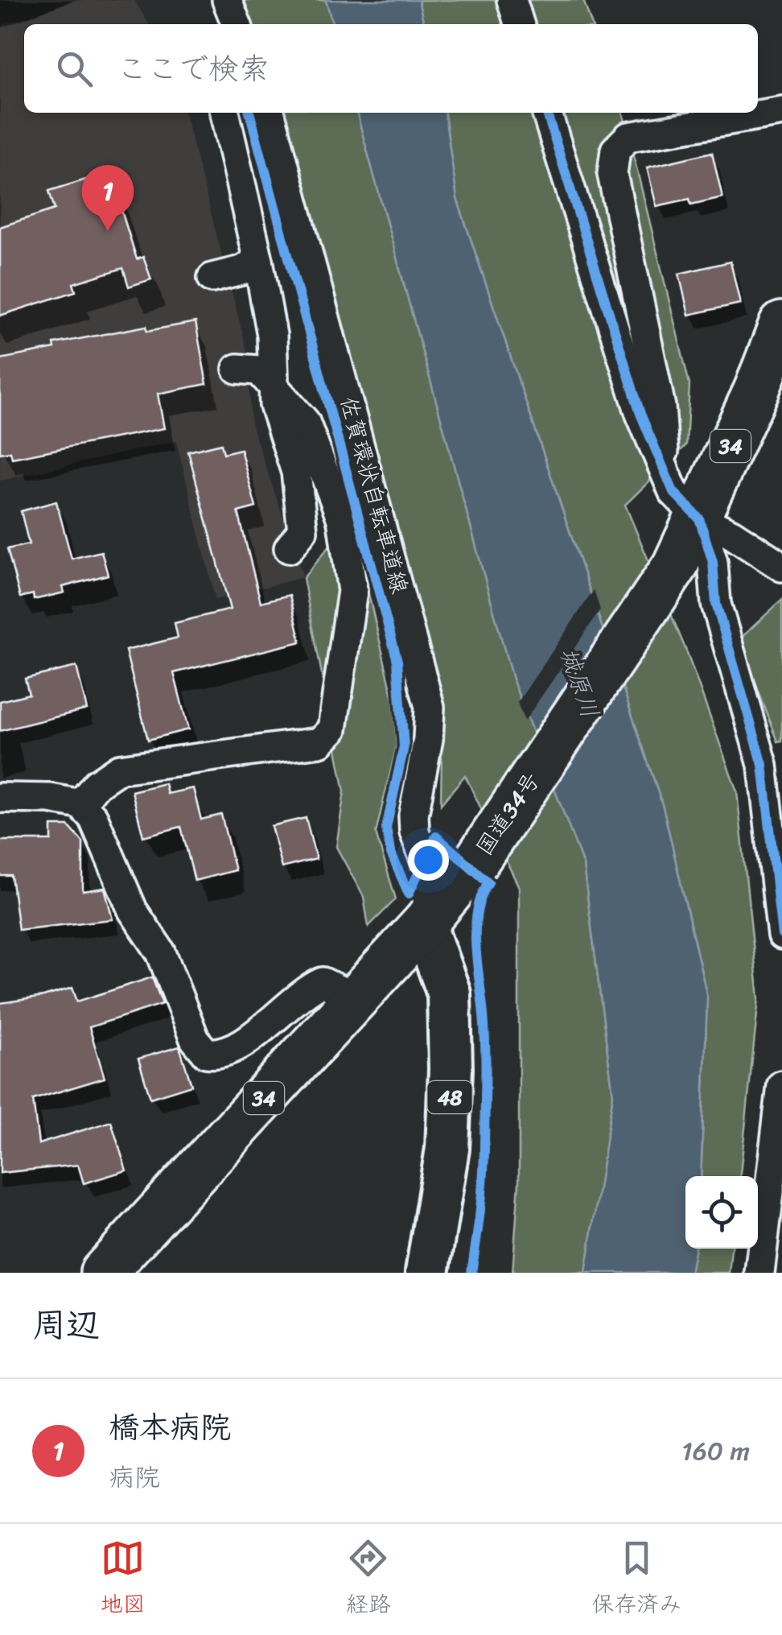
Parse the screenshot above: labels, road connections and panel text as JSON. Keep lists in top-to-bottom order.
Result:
{
  "streets": {
    "highway": ["34", "国道34号"],
    "main road": ["48"],
    "cycle path": ["佐賀環状自転車道線"]
  },
  "crossings": [
    ["国道34号", "48"]
  ],
  "water": ["城原川"],
  "page": {
    "search": "ここで検索",
    "pins": "1",
    "heading": "周辺",
    "list": [
      {
        "mark": "1",
        "name": "橋本病院",
        "note": "病院",
        "value": "160 m"
      }
    ],
    "nav": ["地図", "経路", "保存済み"]
  }
}
